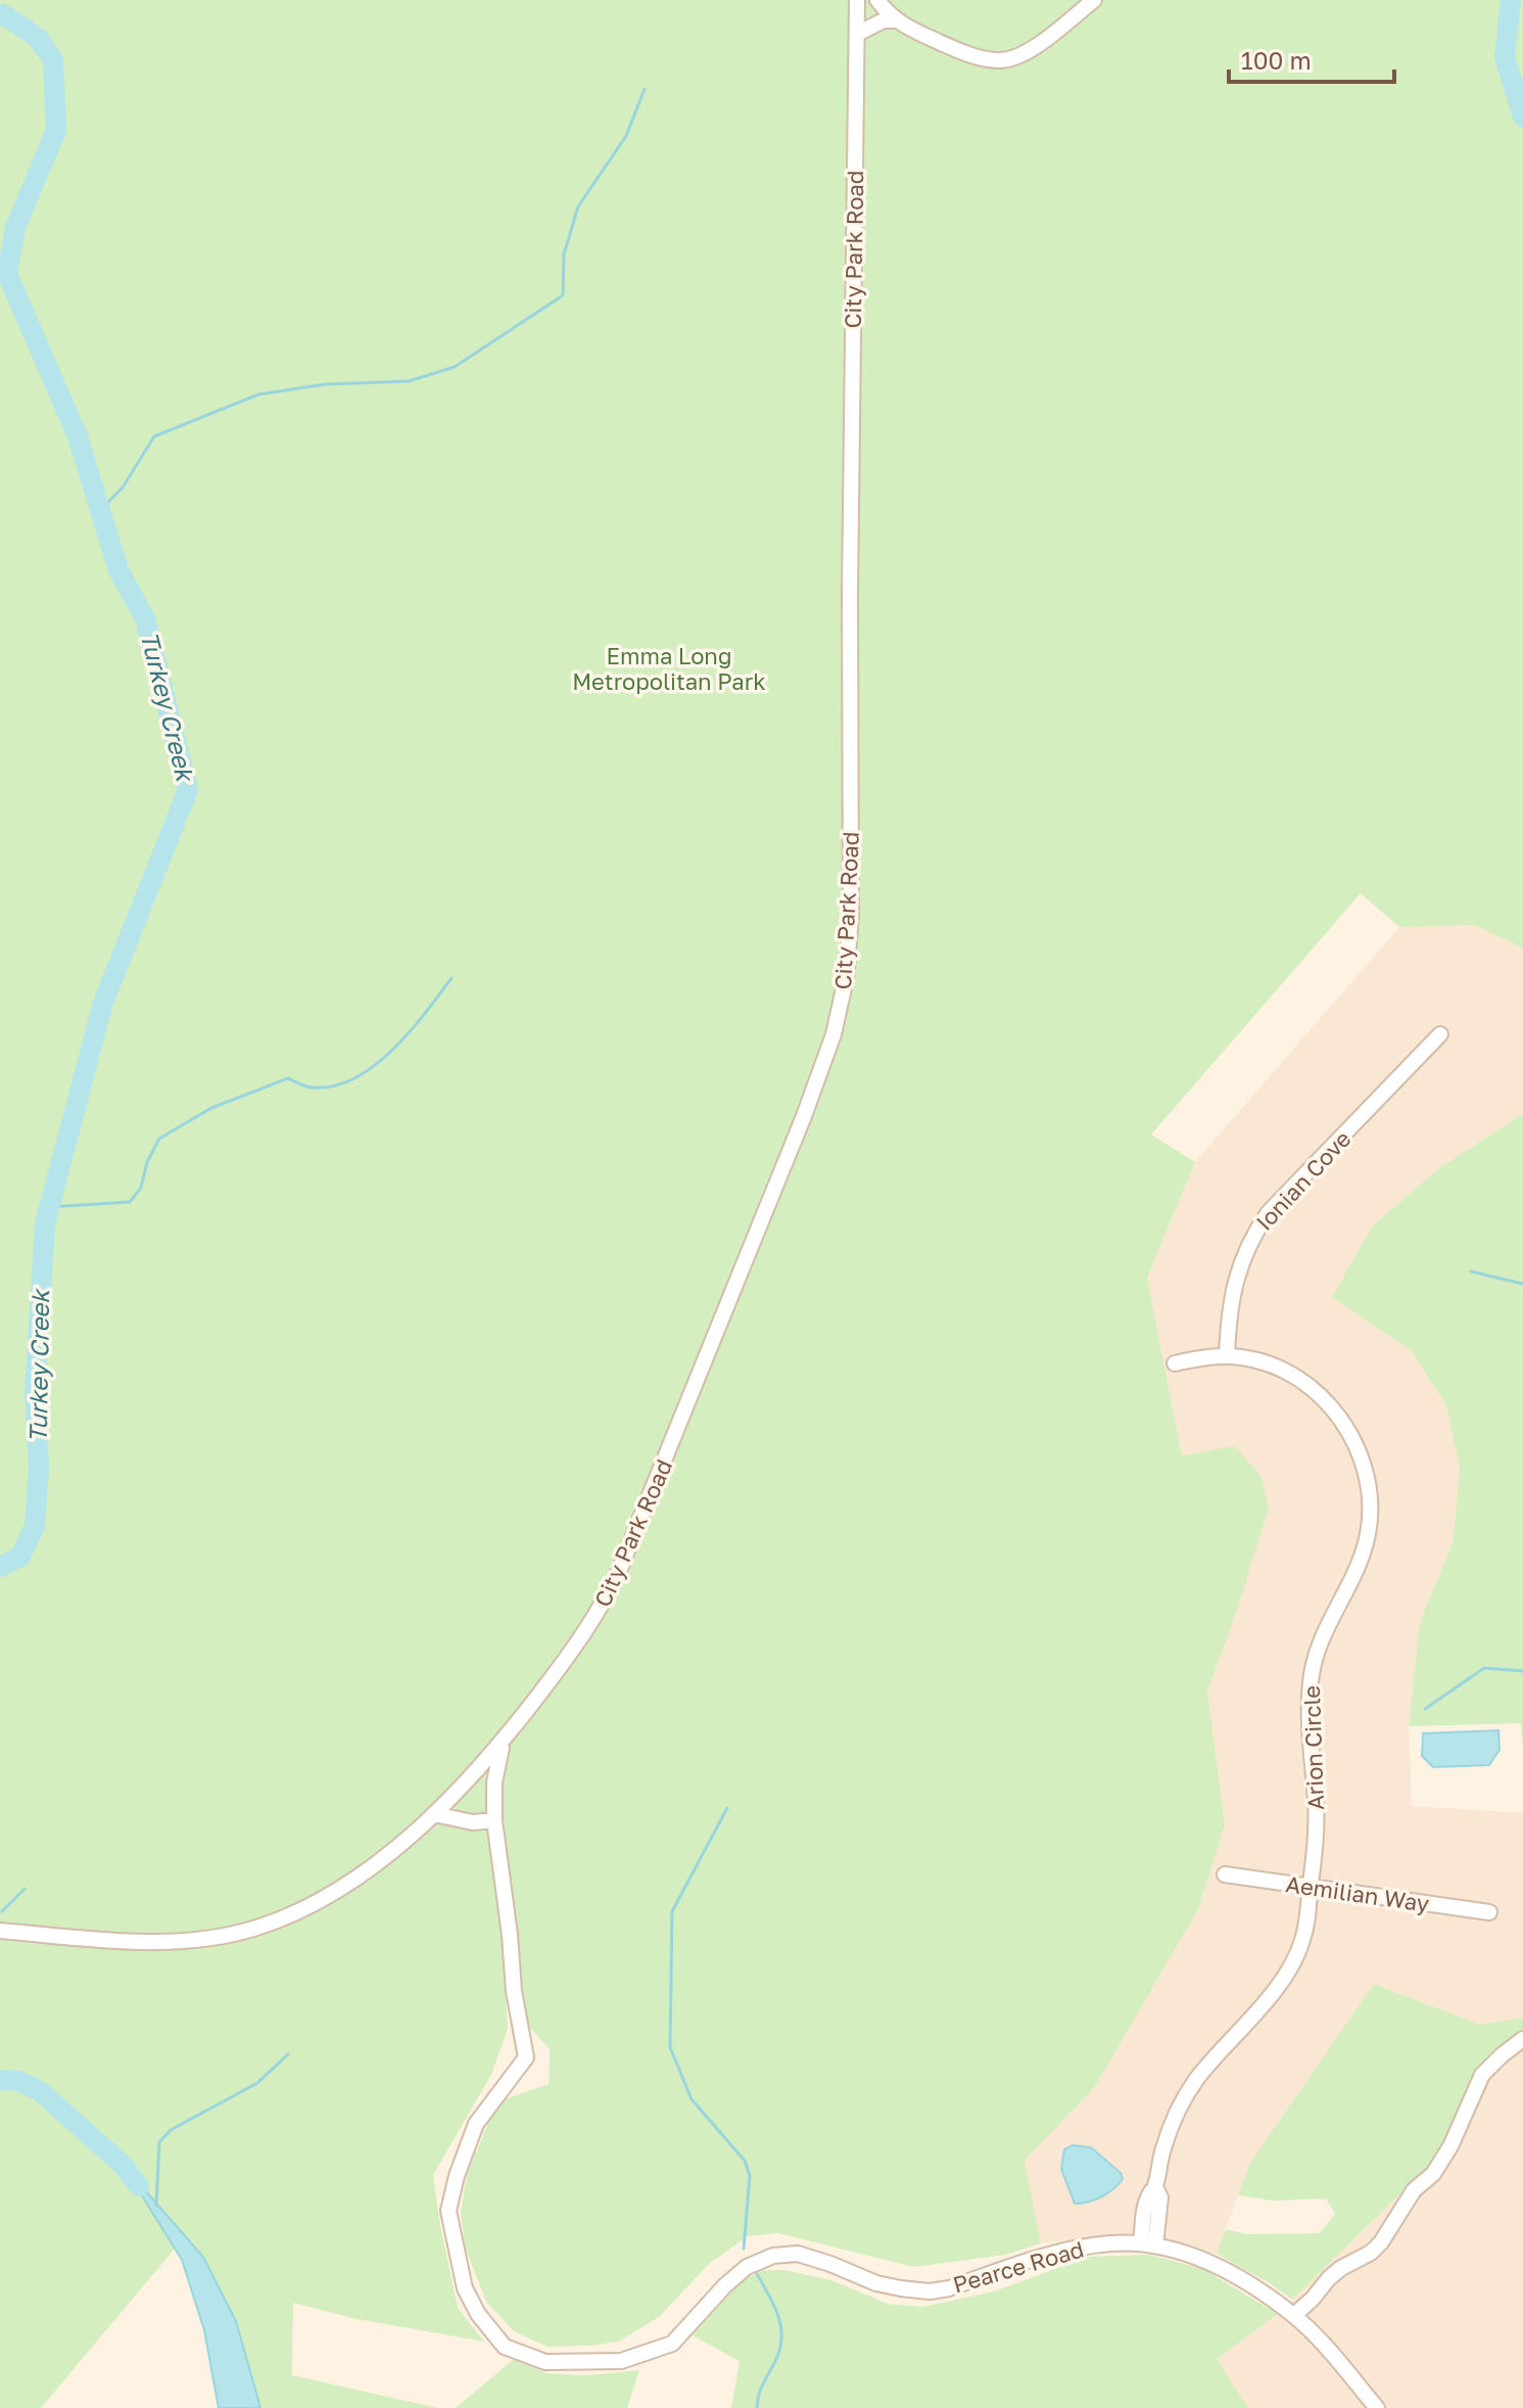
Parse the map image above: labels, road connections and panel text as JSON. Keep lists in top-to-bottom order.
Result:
{
  "streets": {
    "street": [
      "City Park Road",
      "Ionian Cove",
      "Arion Circle",
      "Aemilian Way",
      "Pearce Road"
    ]
  },
  "crossings": [
    ["City Park Road", "Pearce Road"],
    ["Ionian Cove", "Arion Circle"],
    ["Arion Circle", "Aemilian Way"],
    ["Arion Circle", "Pearce Road"]
  ],
  "water": ["Turkey Creek"],
  "parks": ["Emma Long Metropolitan Park"],
  "scale_bar": "100 m"
}
